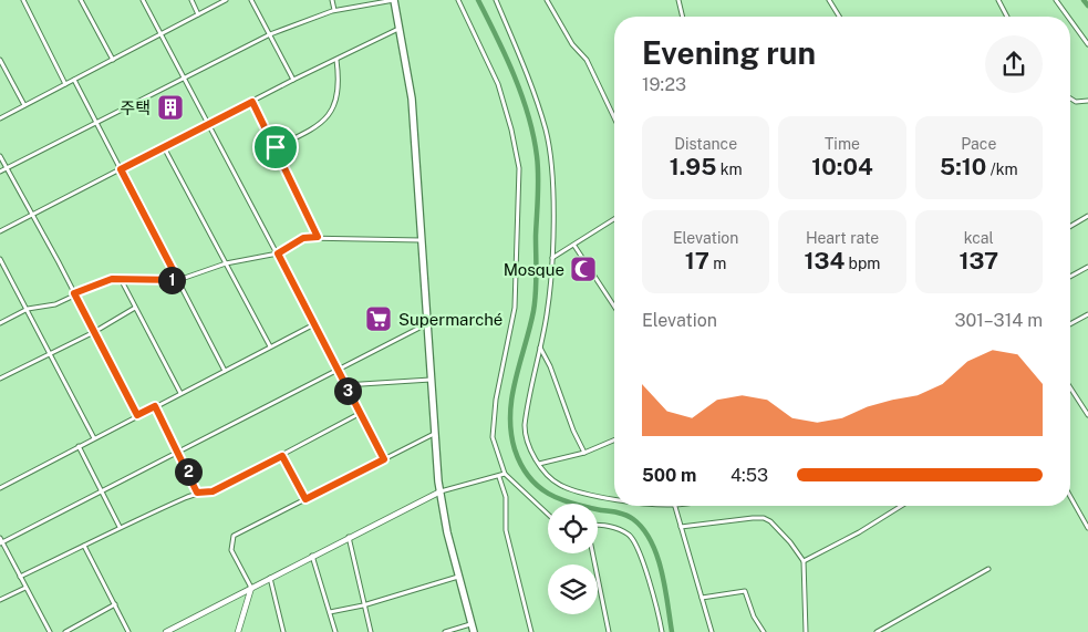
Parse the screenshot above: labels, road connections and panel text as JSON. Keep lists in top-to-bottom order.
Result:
{
  "places": {
    "building": ["주택"],
    "mosque": ["Mosque"],
    "supermarket": ["Supermarché"]
  },
  "page": {
    "heading": ["Evening run", "19:23"],
    "stats": [
      ["Distance", "1.95 km"],
      ["Time", "10:04"],
      ["Pace", "5:10 /km"],
      ["Elevation", "17 m"],
      ["Heart rate", "134 bpm"],
      ["kcal", "137"]
    ],
    "pins": ["1", "3", "2"],
    "chart": ["Elevation", "301–314 m"],
    "list": [
      {
        "name": "500 m",
        "note": "4:53"
      }
    ]
  }
}
